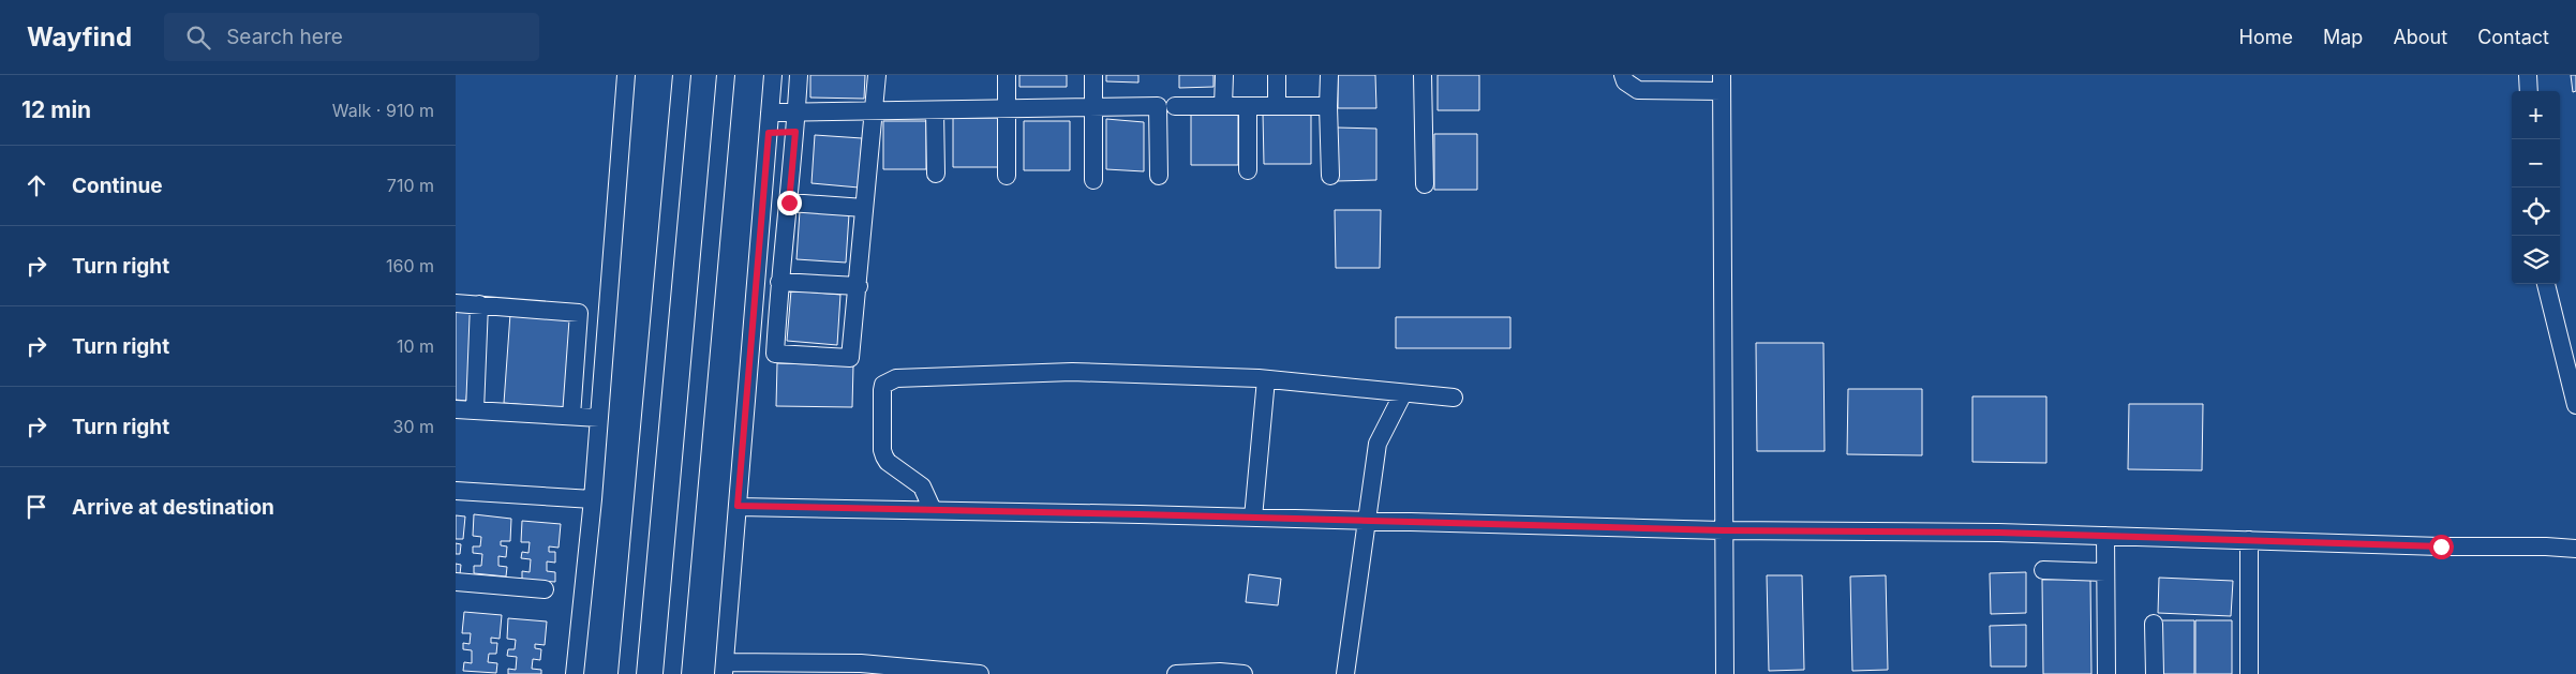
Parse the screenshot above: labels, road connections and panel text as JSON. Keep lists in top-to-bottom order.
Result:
{
  "page": {
    "header": "Wayfind",
    "search": "Search here",
    "nav": [
      "Home",
      "Map",
      "About",
      "Contact"
    ],
    "heading": ["12 min", "Walk · 910 m"],
    "map_buttons": ["+", "−"],
    "list": [
      ["Continue", "710 m"],
      ["Turn right", "160 m"],
      ["Turn right", "10 m"],
      ["Turn right", "30 m"],
      "Arrive at destination"
    ]
  }
}
